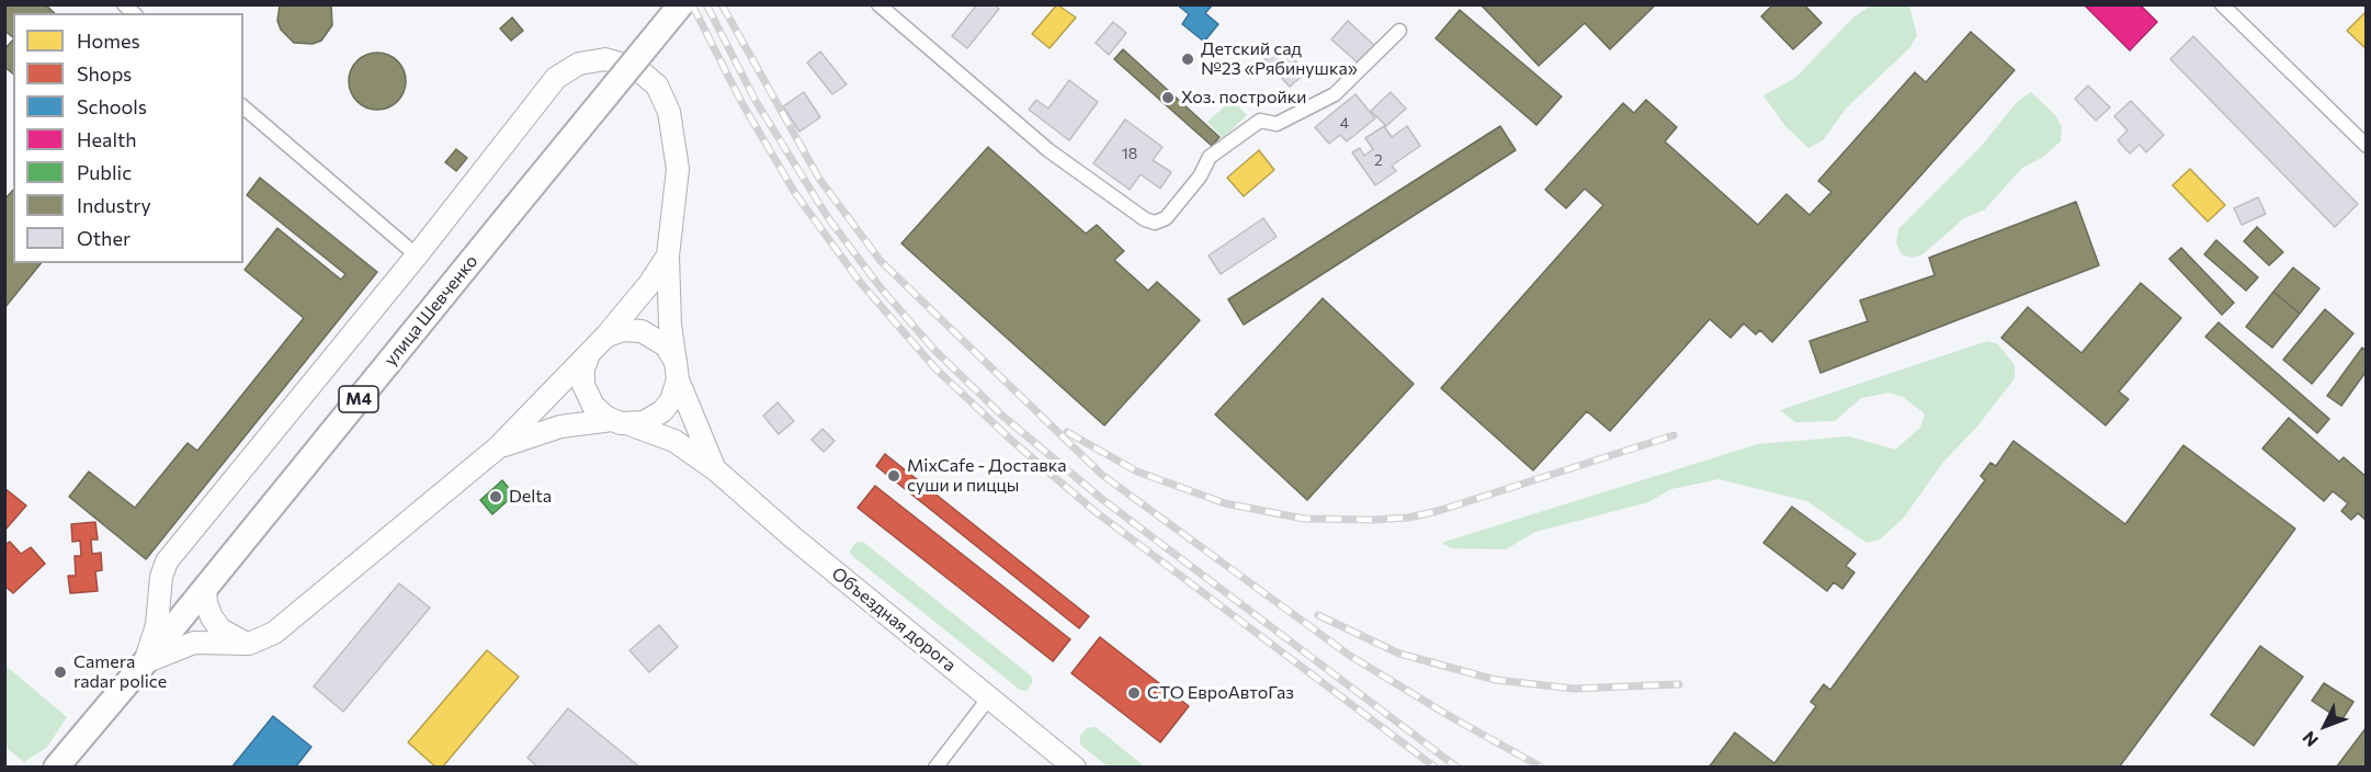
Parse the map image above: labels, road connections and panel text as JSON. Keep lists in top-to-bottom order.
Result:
{
  "streets": {
    "highway": ["улица Шевченко", "M4"],
    "main road": ["Объездная дорога"]
  },
  "places": [
    "Детский сад №23 «Рябинушка»",
    "Хоз. постройки",
    "MixCafe - Доставка суши и пиццы",
    "Delta",
    "Camera radar police",
    "СТО ЕвроАвтоГаз"
  ],
  "house_numbers": ["4", "18", "2"],
  "legend": [
    "Homes",
    "Shops",
    "Schools",
    "Health",
    "Public",
    "Industry",
    "Other"
  ],
  "north": "bottom left"
}
